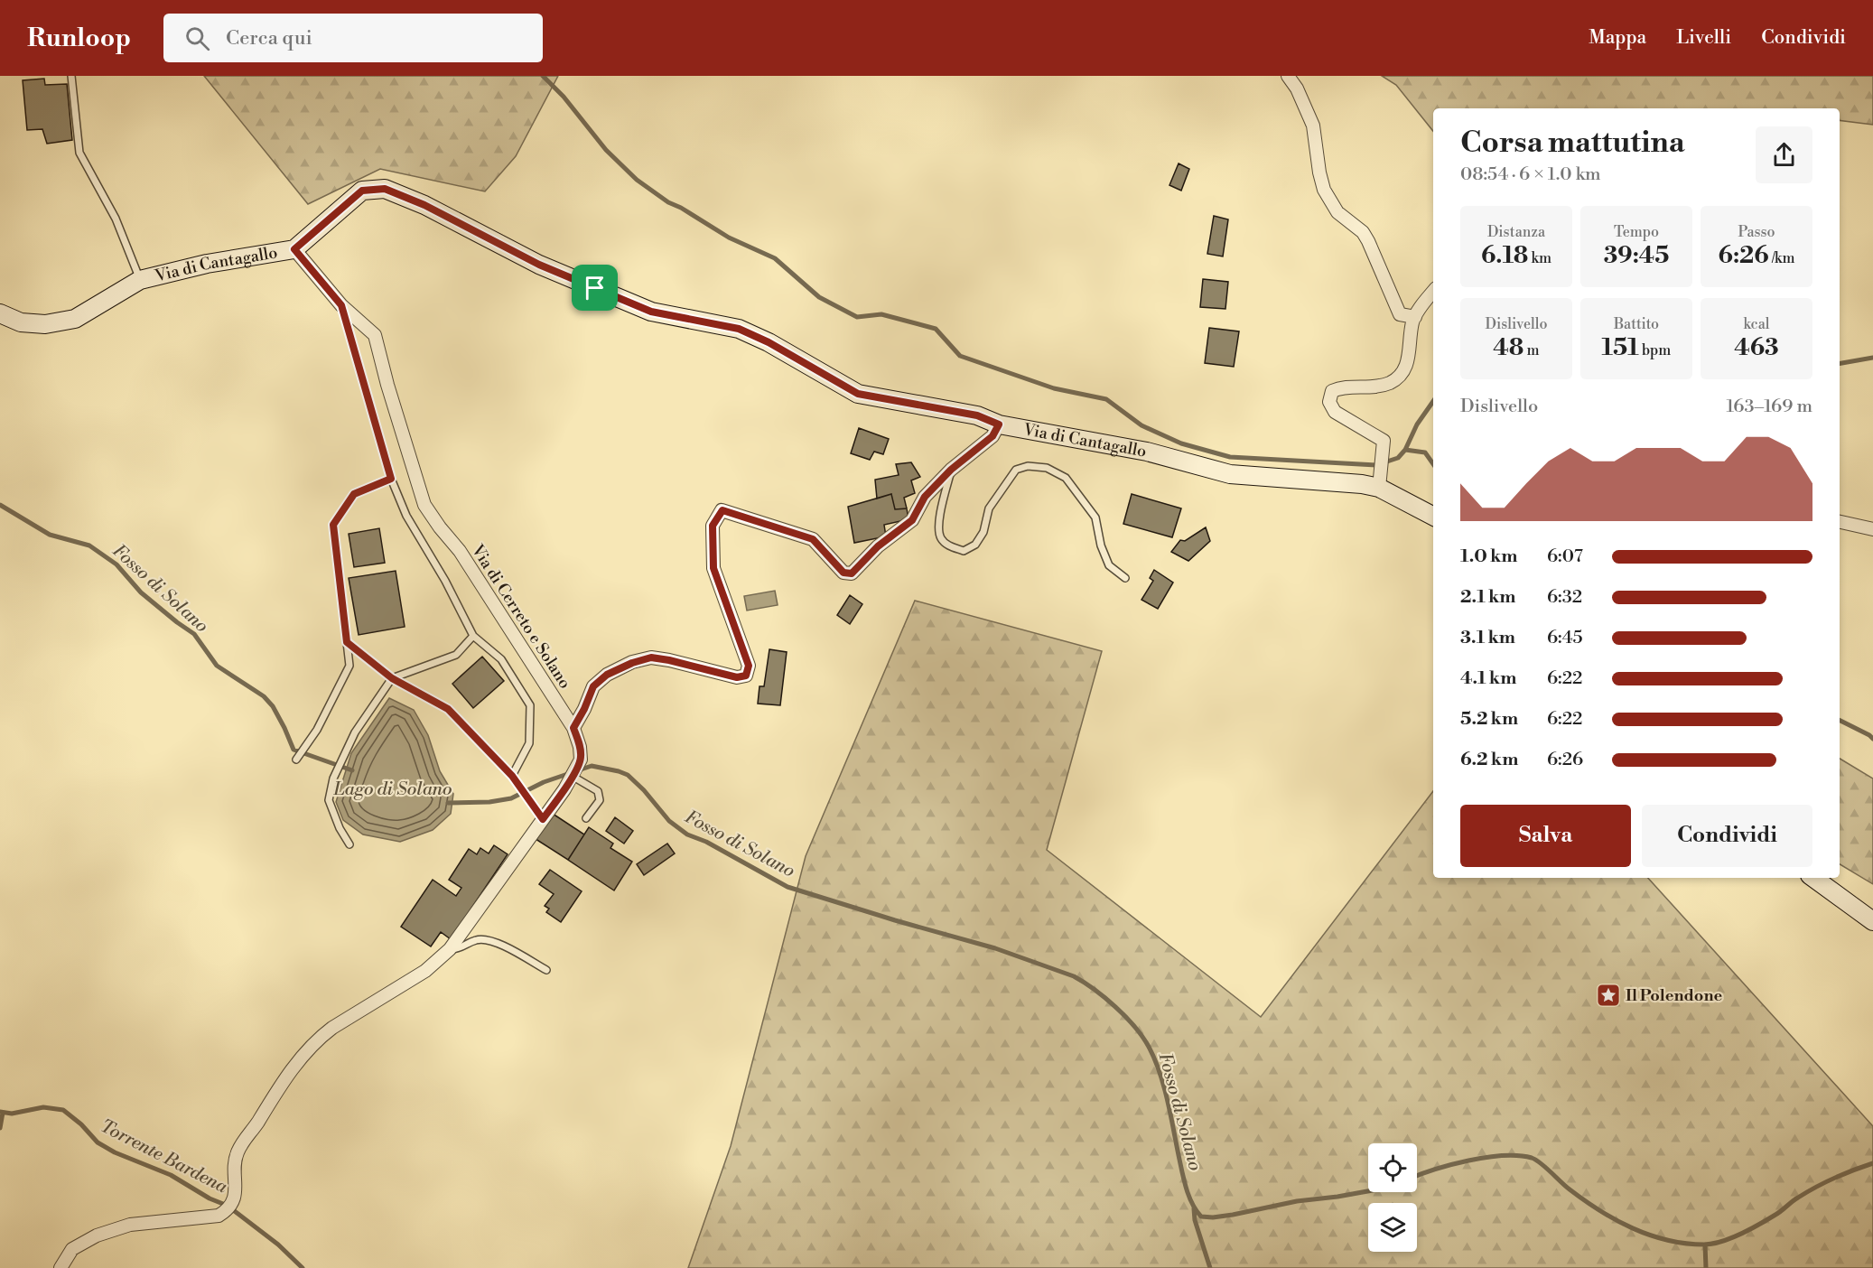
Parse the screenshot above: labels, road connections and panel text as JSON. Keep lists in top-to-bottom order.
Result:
{
  "streets": {
    "street": ["Via di Cantagallo", "Via di Cerreto e Solano"]
  },
  "crossings": [
    ["Via di Cantagallo", "Via di Cerreto e Solano"]
  ],
  "water": ["Fosso di Solano", "Lago di Solano", "Torrente Bardena"],
  "places": {
    "place": ["Il Polendone"]
  },
  "page": {
    "header": "Runloop",
    "search": "Cerca qui",
    "nav": ["Mappa", "Livelli", "Condividi"],
    "heading": ["Corsa mattutina", "08:54 · 6 × 1.0 km"],
    "stats": [
      ["Distanza", "6.18 km"],
      ["Tempo", "39:45"],
      ["Passo", "6:26 /km"],
      ["Dislivello", "48 m"],
      ["Battito", "151 bpm"],
      ["kcal", "463"]
    ],
    "chart": ["Dislivello", "163–169 m"],
    "list": [
      {
        "name": "1.0 km",
        "note": "6:07"
      },
      {
        "name": "2.1 km",
        "note": "6:32"
      },
      {
        "name": "3.1 km",
        "note": "6:45"
      },
      {
        "name": "4.1 km",
        "note": "6:22"
      },
      {
        "name": "5.2 km",
        "note": "6:22"
      },
      {
        "name": "6.2 km",
        "note": "6:26"
      }
    ],
    "buttons": ["Salva", "Condividi"]
  }
}
